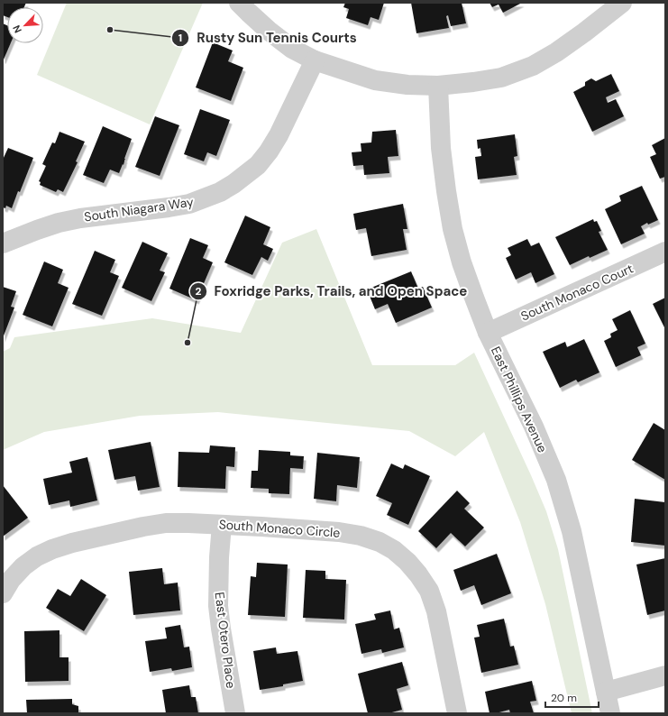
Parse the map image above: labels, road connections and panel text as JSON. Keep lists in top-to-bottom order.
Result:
{
  "streets": {
    "street": [
      "South Niagara Way",
      "South Monaco Court",
      "East Phillips Avenue",
      "South Monaco Circle",
      "East Otero Place"
    ]
  },
  "crossings": [
    ["South Monaco Court", "East Phillips Avenue"],
    ["South Monaco Circle", "East Otero Place"]
  ],
  "places": ["Rusty Sun Tennis Courts", "Foxridge Parks, Trails, and Open Space"],
  "scale_bar": "20 m",
  "north": "bottom left"
}
